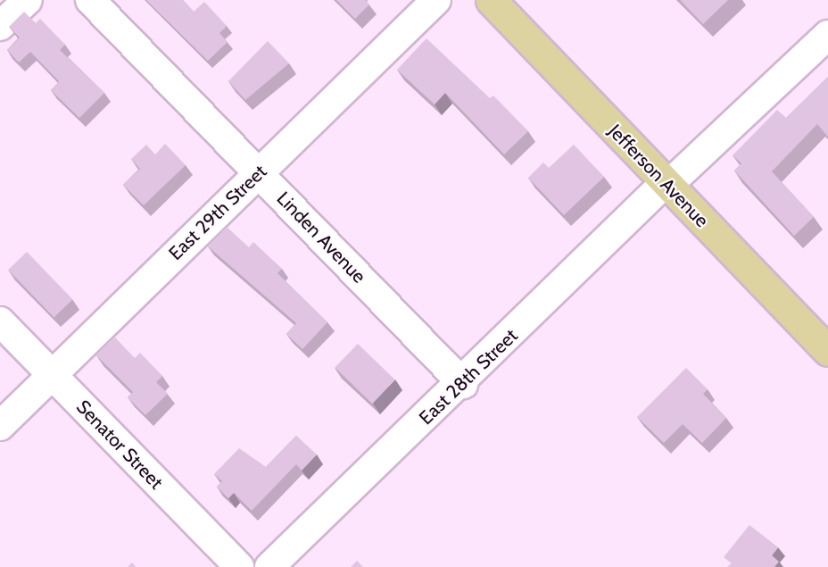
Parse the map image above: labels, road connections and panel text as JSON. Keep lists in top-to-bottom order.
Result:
{
  "streets": {
    "main road": ["Jefferson Avenue"],
    "street": [
      "East 29th Street",
      "Linden Avenue",
      "East 28th Street",
      "Senator Street"
    ]
  },
  "crossings": [
    ["Jefferson Avenue", "East 28th Street"],
    ["East 29th Street", "Linden Avenue"],
    ["East 29th Street", "Senator Street"],
    ["Linden Avenue", "East 28th Street"]
  ]
}
